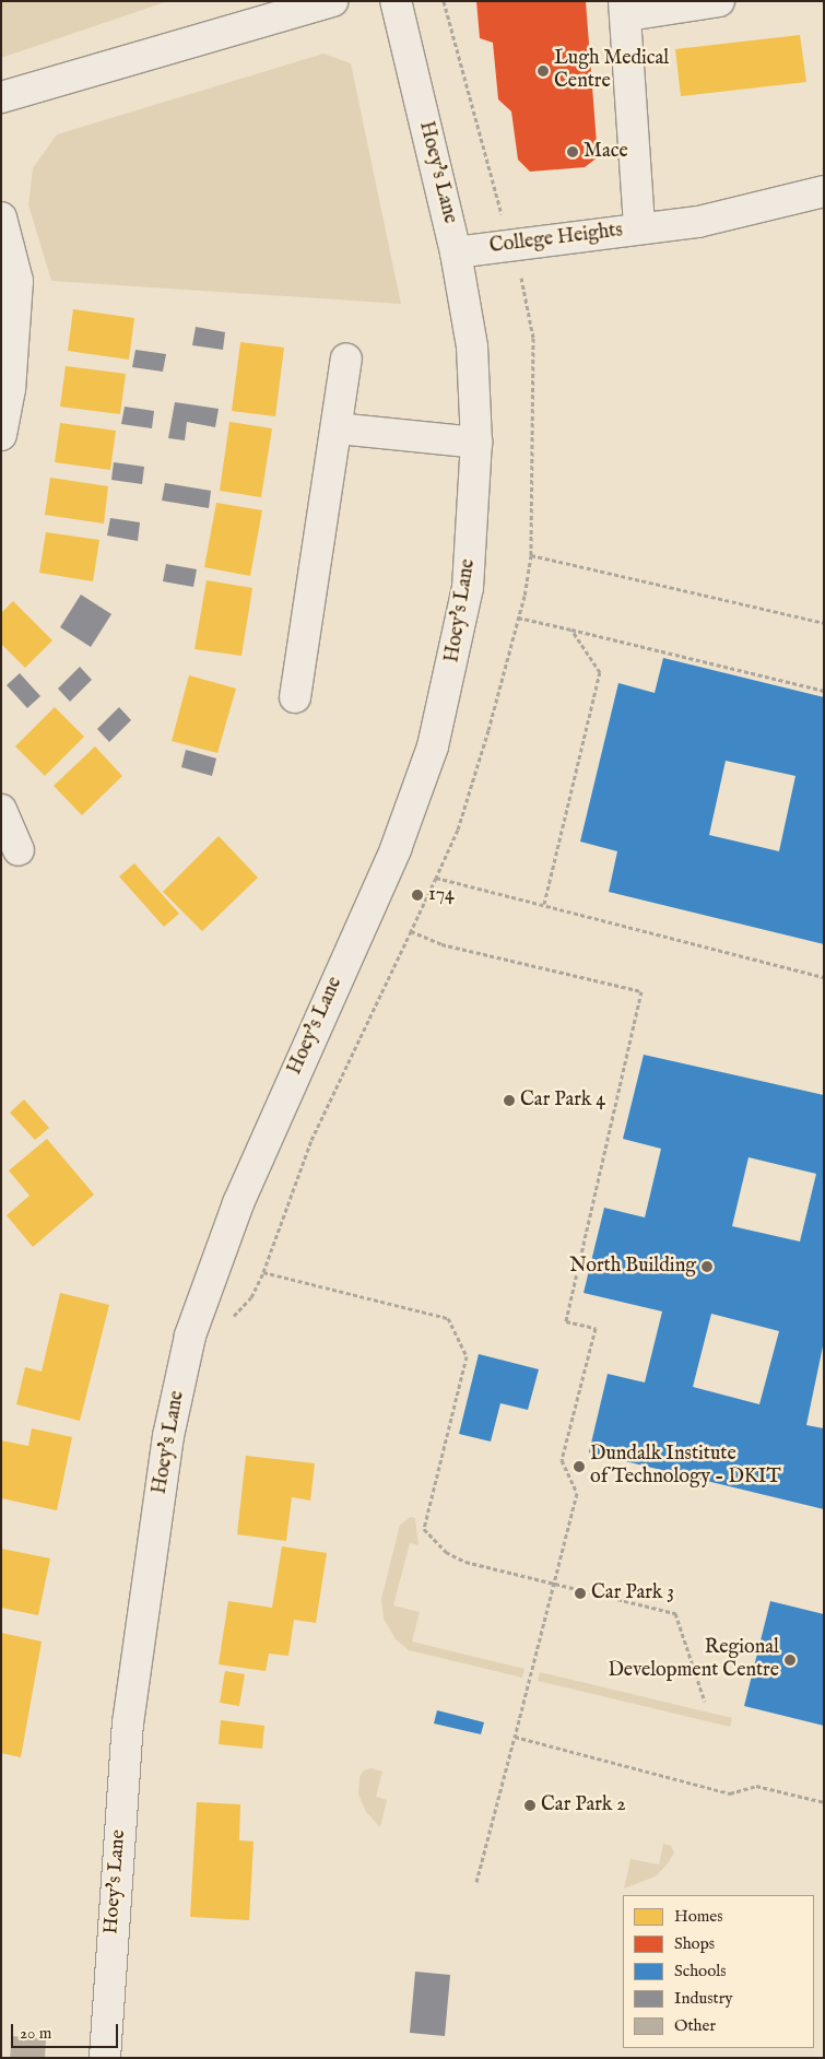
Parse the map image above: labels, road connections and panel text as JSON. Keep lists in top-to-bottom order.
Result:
{
  "streets": {
    "street": ["Hoey's Lane", "College Heights"]
  },
  "crossings": [
    ["Hoey's Lane", "College Heights"]
  ],
  "places": [
    "Lugh Medical Centre",
    "Mace",
    "174",
    "Car Park 4",
    "North Building",
    "Dundalk Institute of Technology - DKIT",
    "Car Park 3",
    "Regional Development Centre",
    "Car Park 2"
  ],
  "legend": [
    "Homes",
    "Shops",
    "Schools",
    "Industry",
    "Other"
  ],
  "scale_bar": "20 m"
}
